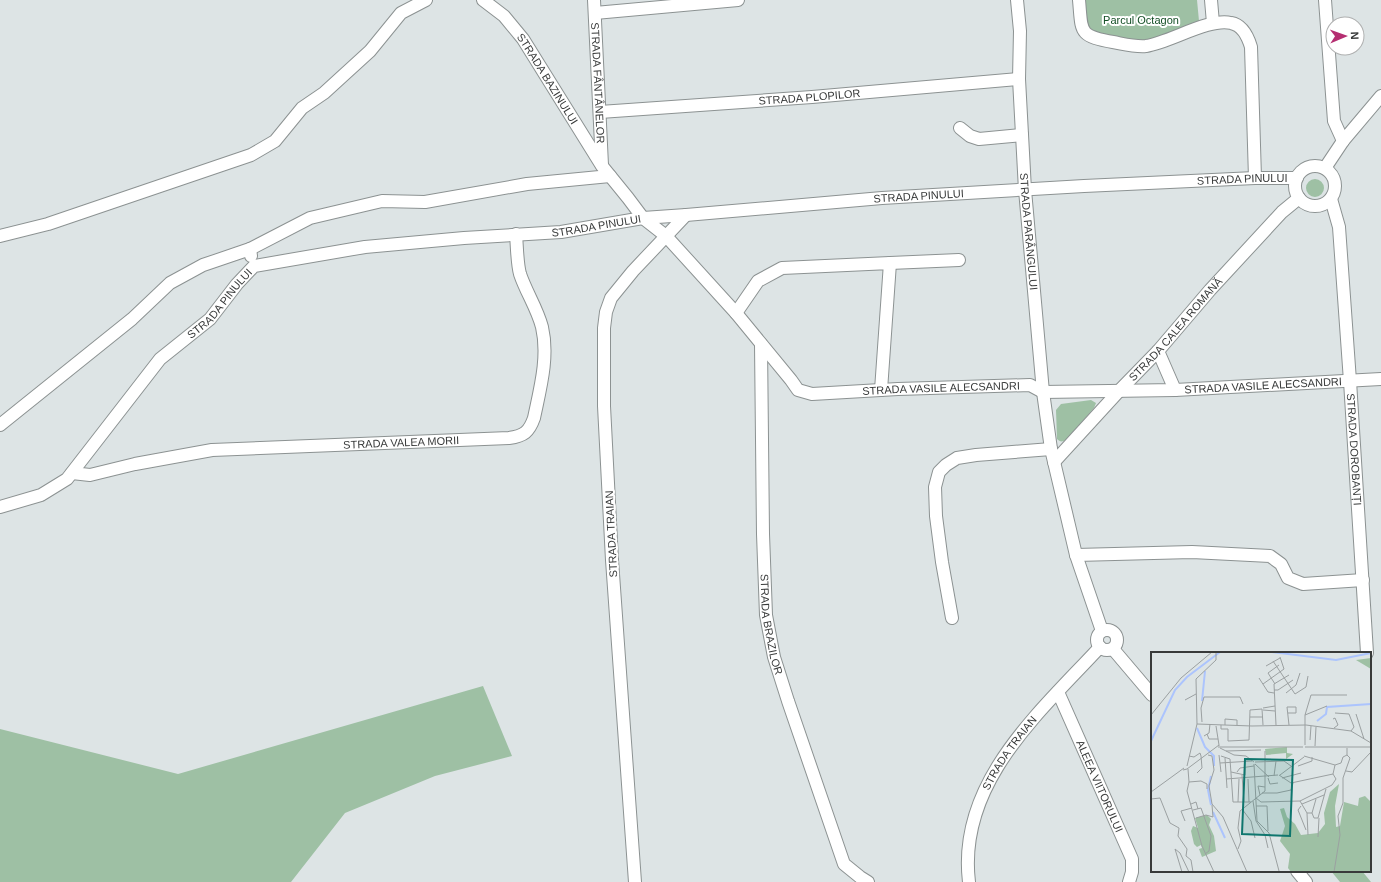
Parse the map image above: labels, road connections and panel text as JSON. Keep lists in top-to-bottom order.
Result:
{
  "streets": {
    "street": [
      "STRADA BAZINULUI",
      "STRADA FÂNTÂNELOR",
      "STRADA PLOPILOR",
      "STRADA PINULUI",
      "STRADA PARÂNGULUI",
      "STRADA CALEA ROMANĂ",
      "STRADA VASILE ALECSANDRI",
      "STRADA VALEA MORII",
      "STRADA DOROBANȚI",
      "STRADA TRAIAN",
      "STRADA BRAZILOR",
      "ALEEA VIITORULUI"
    ]
  },
  "crossings": [
    ["STRADA BAZINULUI", "STRADA FÂNTÂNELOR"],
    ["STRADA BAZINULUI", "STRADA VASILE ALECSANDRI"],
    ["STRADA FÂNTÂNELOR", "STRADA PLOPILOR"],
    ["STRADA FÂNTÂNELOR", "STRADA VASILE ALECSANDRI"],
    ["STRADA PLOPILOR", "STRADA PARÂNGULUI"],
    ["STRADA PINULUI", "STRADA PARÂNGULUI"],
    ["STRADA PINULUI", "STRADA CALEA ROMANĂ"],
    ["STRADA PINULUI", "STRADA VASILE ALECSANDRI"],
    ["STRADA PINULUI", "STRADA VALEA MORII"],
    ["STRADA PINULUI", "STRADA DOROBANȚI"],
    ["STRADA PINULUI", "STRADA TRAIAN"],
    ["STRADA PARÂNGULUI", "STRADA CALEA ROMANĂ"],
    ["STRADA PARÂNGULUI", "STRADA VASILE ALECSANDRI"],
    ["STRADA CALEA ROMANĂ", "STRADA VASILE ALECSANDRI"],
    ["STRADA CALEA ROMANĂ", "STRADA DOROBANȚI"],
    ["STRADA VASILE ALECSANDRI", "STRADA DOROBANȚI"],
    ["STRADA VASILE ALECSANDRI", "STRADA TRAIAN"],
    ["STRADA VASILE ALECSANDRI", "STRADA BRAZILOR"],
    ["STRADA TRAIAN", "ALEEA VIITORULUI"]
  ],
  "parks": ["Parcul Octagon"],
  "north": "right"
}
